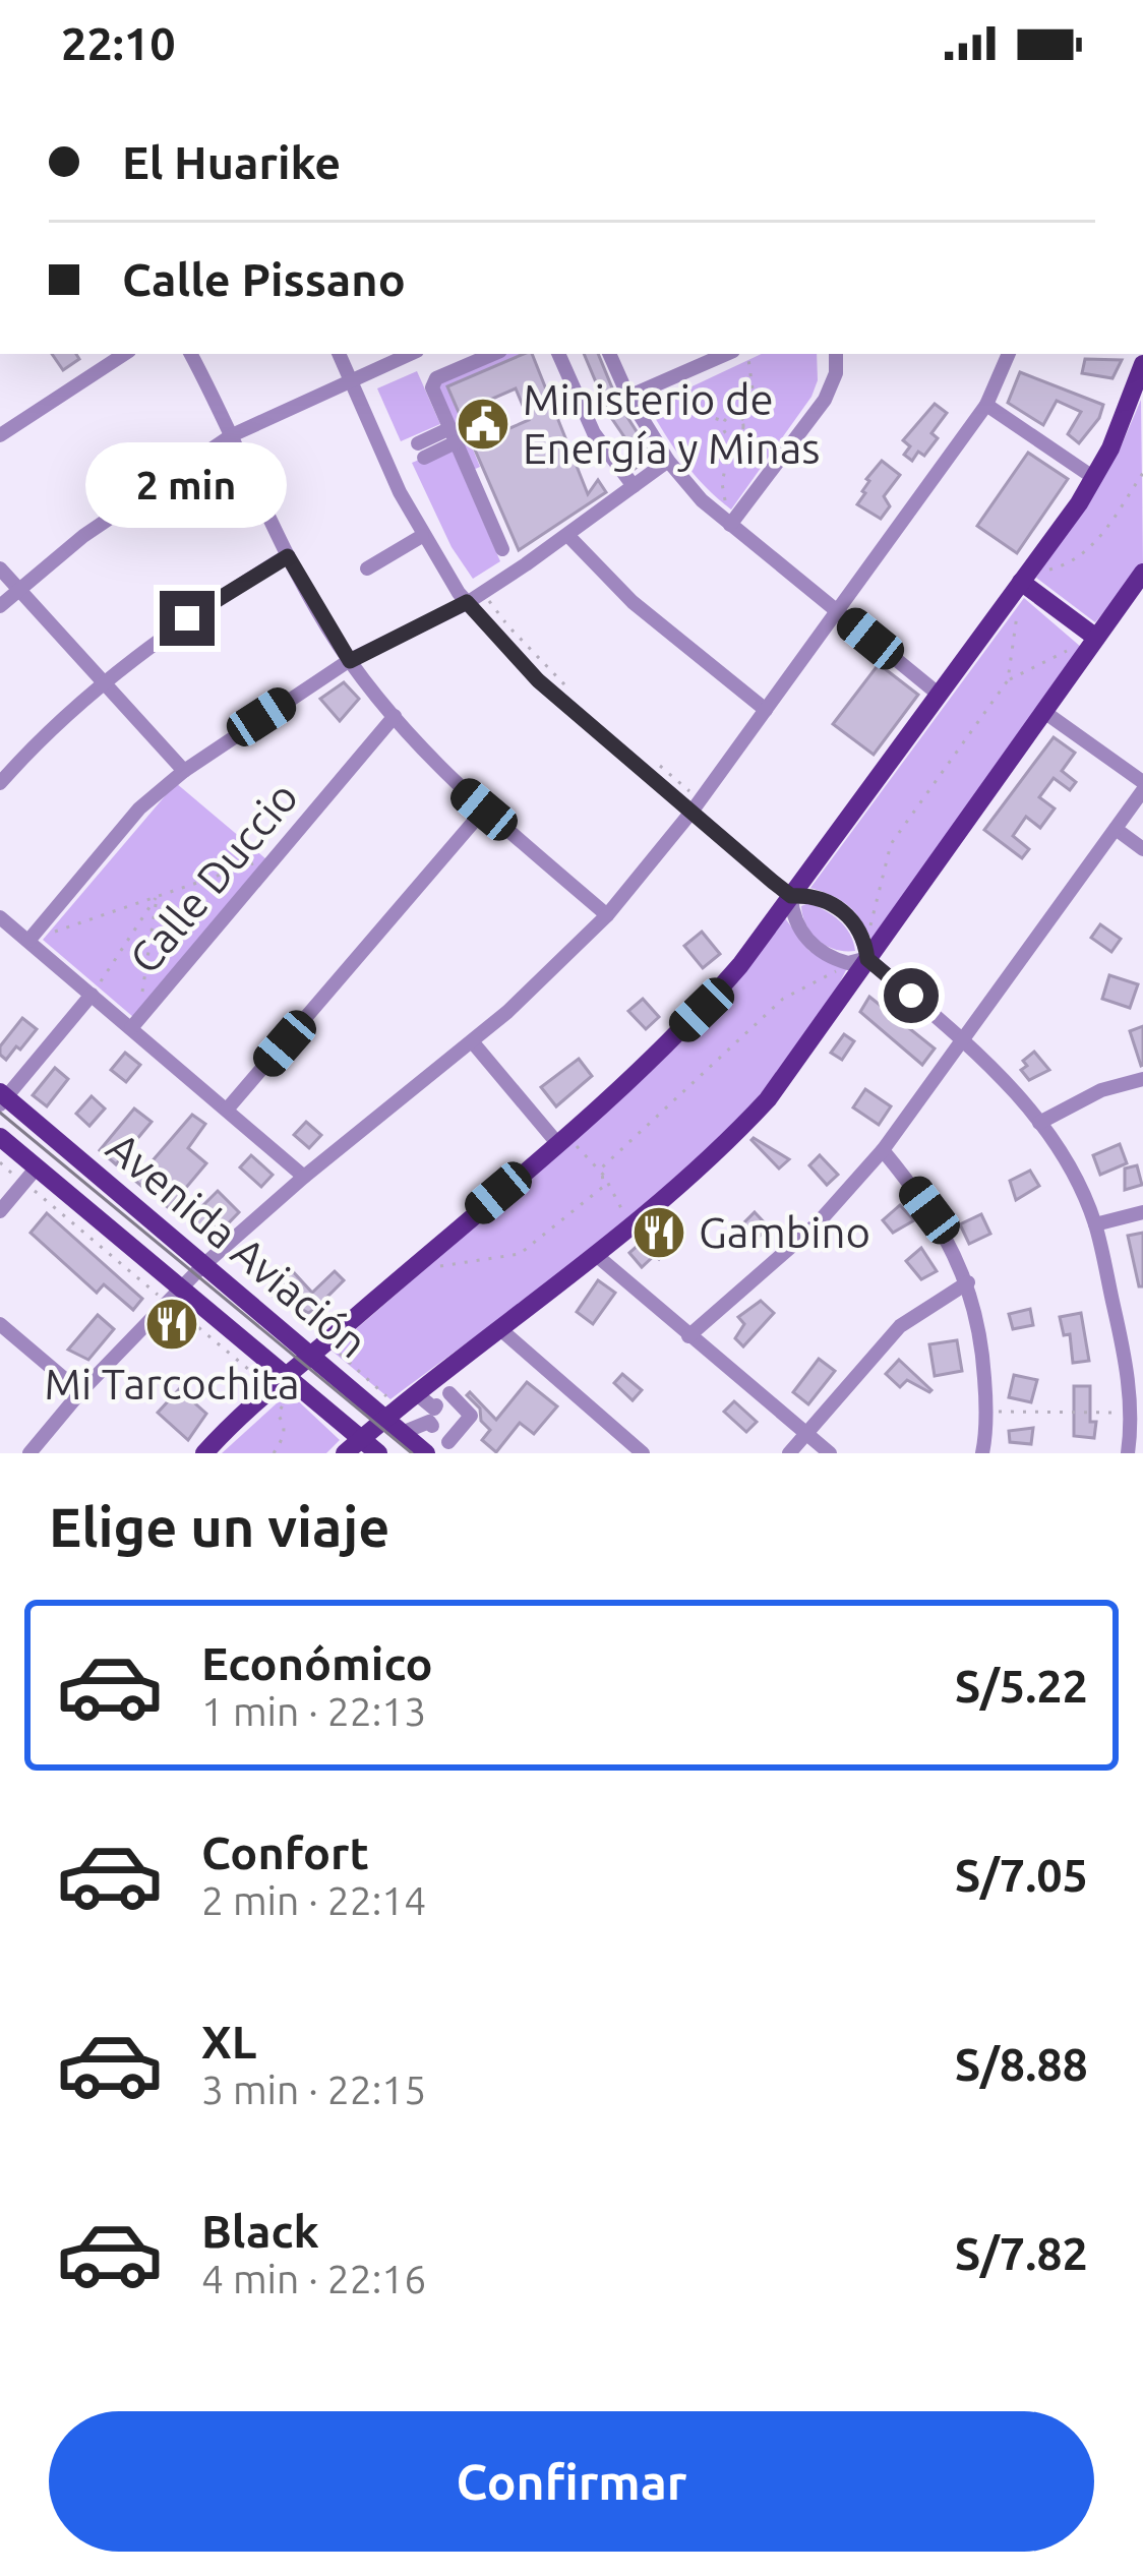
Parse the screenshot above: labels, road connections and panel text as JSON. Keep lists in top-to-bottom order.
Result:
{
  "streets": {
    "main road": ["Avenida Aviación"],
    "street": ["Calle Duccio"]
  },
  "places": {
    "public building": ["Ministerio de Energía y Minas"],
    "restaurant": ["Gambino", "Mi Tarcochita"]
  },
  "page": {
    "status": "22:10",
    "banner": ["El Huarike", "Calle Pissano"],
    "bubble": "2 min",
    "heading": "Elige un viaje",
    "list": [
      {
        "name": "Económico",
        "note": "1 min · 22:13",
        "value": "S/5.22"
      },
      {
        "name": "Confort",
        "note": "2 min · 22:14",
        "value": "S/7.05"
      },
      {
        "name": "XL",
        "note": "3 min · 22:15",
        "value": "S/8.88"
      },
      {
        "name": "Black",
        "note": "4 min · 22:16",
        "value": "S/7.82"
      }
    ],
    "buttons": "Confirmar"
  }
}
